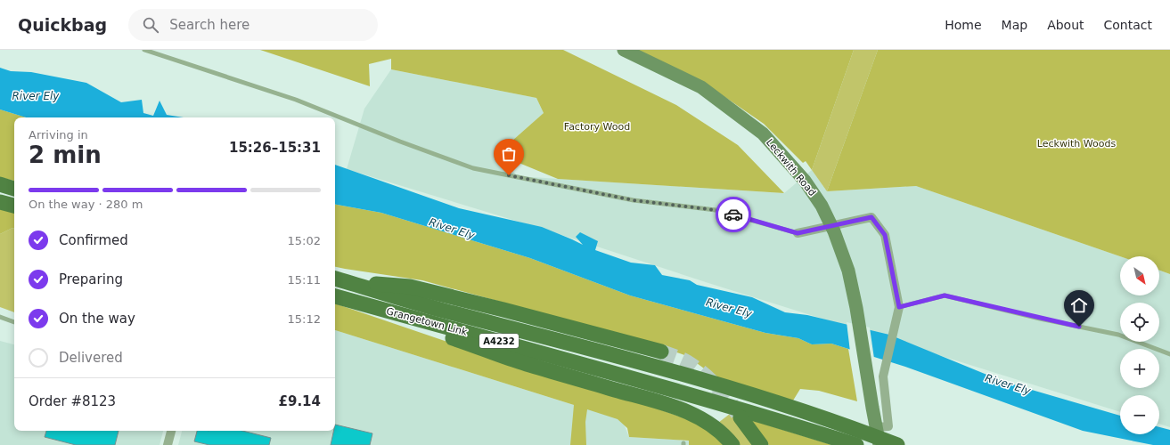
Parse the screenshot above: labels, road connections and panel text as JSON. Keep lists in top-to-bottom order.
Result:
{
  "streets": {
    "main road": ["Leckwith Road", "Grangetown Link", "A4232"]
  },
  "water": ["River Ely"],
  "parks": ["Factory Wood", "Leckwith Woods"],
  "north": "bottom right",
  "page": {
    "header": "Quickbag",
    "search": "Search here",
    "nav": [
      "Home",
      "Map",
      "About",
      "Contact"
    ],
    "heading": ["2 min", "Arriving in", "15:26–15:31"],
    "panel": ["Order #8123", "£9.14"],
    "bar": "On the way · 280 m",
    "list": [
      ["Confirmed", "15:02"],
      ["Preparing", "15:11"],
      ["On the way", "15:12"],
      "Delivered"
    ],
    "map_buttons": ["+", "−"]
  }
}
